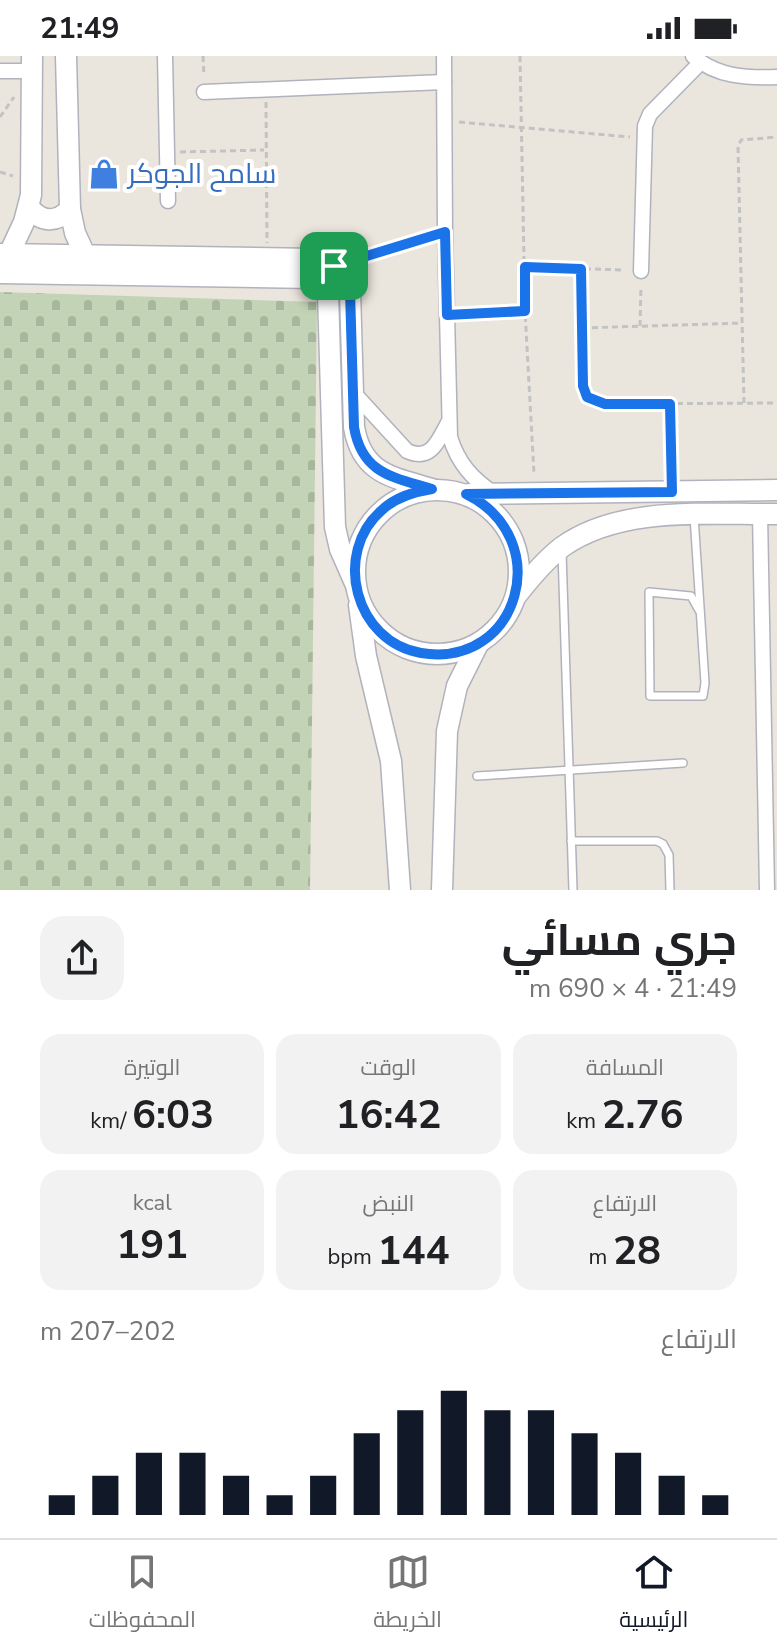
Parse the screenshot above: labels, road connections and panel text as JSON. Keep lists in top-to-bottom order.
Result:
{
  "places": {
    "shop": ["سامح الجوكر"]
  },
  "page": {
    "status": "21:49",
    "heading": ["جري مسائي", "21:49 · 4 × 690 m"],
    "stats": [
      ["المسافة", "2.76 km"],
      ["الوقت", "16:42"],
      ["الوتيرة", "6:03 /km"],
      ["الارتفاع", "28 m"],
      ["النبض", "144 bpm"],
      ["kcal", "191"]
    ],
    "chart": ["الارتفاع", "202–207 m"],
    "tabs": ["الرئيسية", "الخريطة", "المحفوظات"]
  }
}
